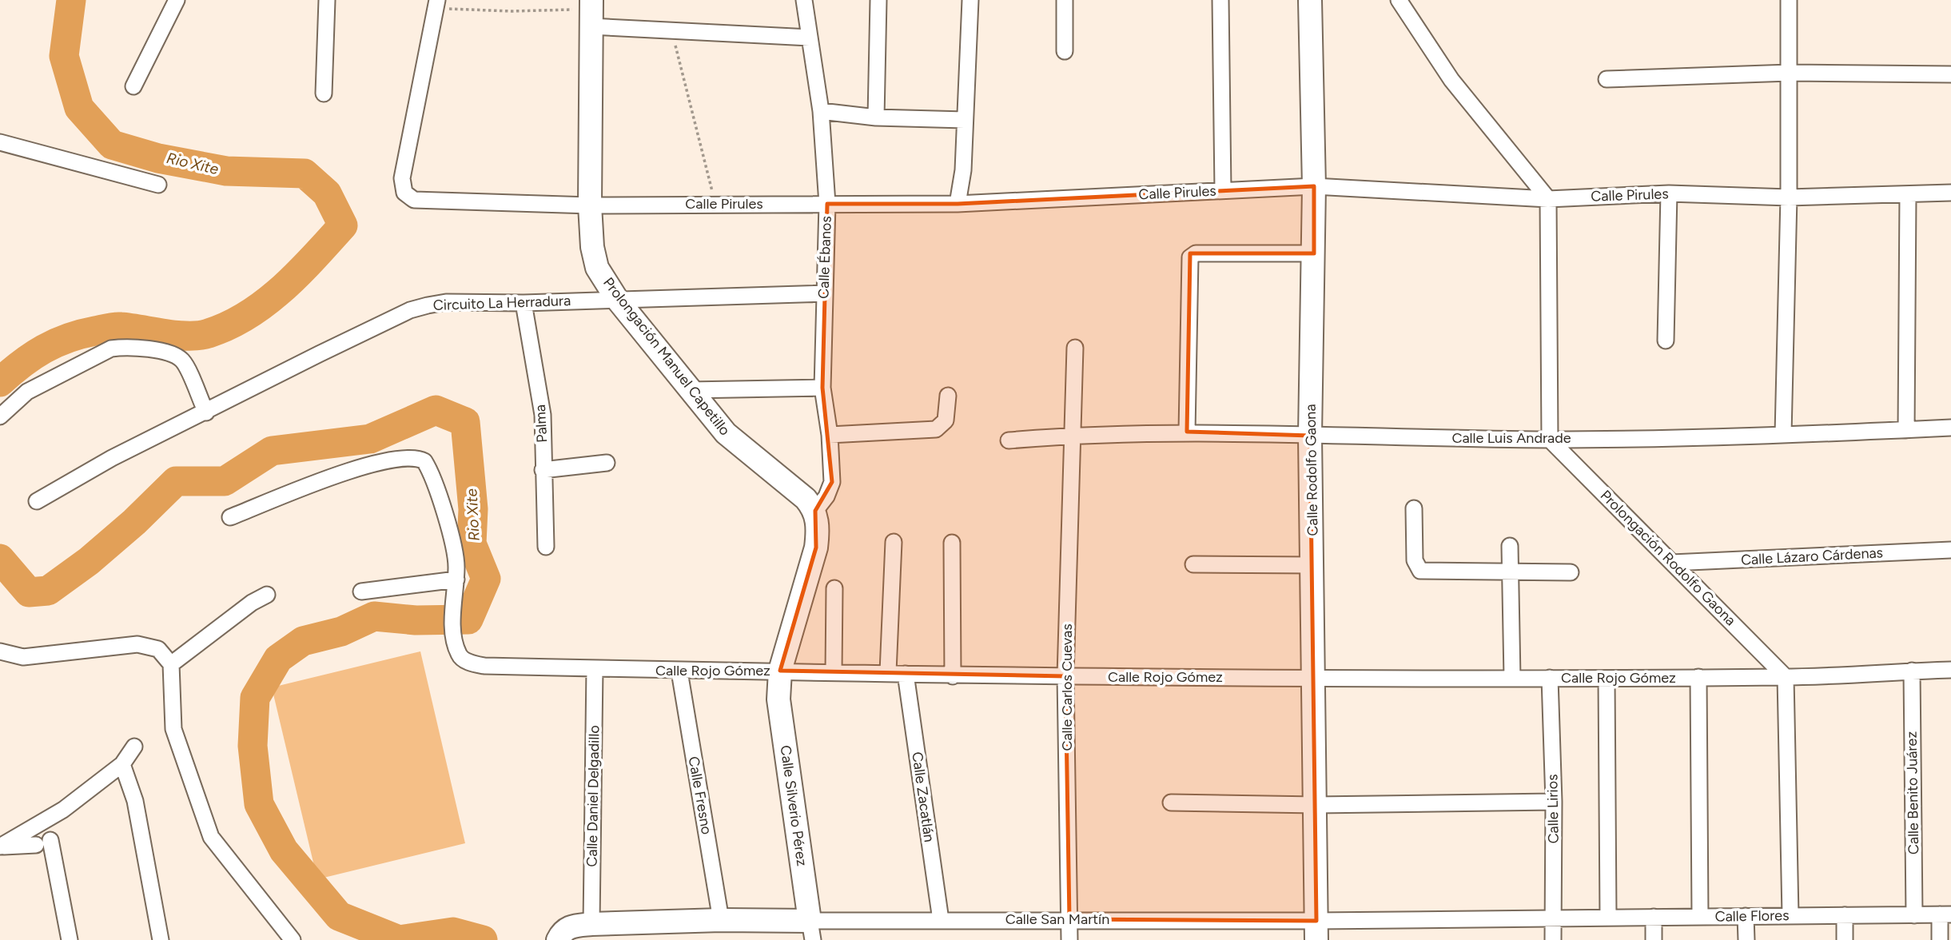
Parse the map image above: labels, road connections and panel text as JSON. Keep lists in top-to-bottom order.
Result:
{
  "streets": {
    "street": [
      "Calle Pirules",
      "Calle Ébanos",
      "Circuito La Herradura",
      "Prolongación Manuel Capetillo",
      "Palma",
      "Calle Luis Andrade",
      "Calle Rodolfo Gaona",
      "Calle Lázaro Cárdenas",
      "Prolongación Rodolfo Gaona",
      "Calle Rojo Gómez",
      "Calle Carlos Cuevas",
      "Calle Benito Juárez",
      "Calle Fresno",
      "Calle Daniel Delgadillo",
      "Calle Zacatlán",
      "Calle Silverio Pérez",
      "Calle Lirios",
      "Calle Flores",
      "Calle San Martín"
    ]
  },
  "crossings": [
    ["Calle Pirules", "Calle Ébanos"],
    ["Calle Pirules", "Prolongación Manuel Capetillo"],
    ["Calle Pirules", "Calle Rodolfo Gaona"],
    ["Calle Ébanos", "Circuito La Herradura"],
    ["Calle Ébanos", "Prolongación Manuel Capetillo"],
    ["Circuito La Herradura", "Prolongación Manuel Capetillo"],
    ["Circuito La Herradura", "Palma"],
    ["Calle Luis Andrade", "Calle Rodolfo Gaona"],
    ["Calle Luis Andrade", "Prolongación Rodolfo Gaona"],
    ["Calle Luis Andrade", "Calle Carlos Cuevas"],
    ["Calle Rodolfo Gaona", "Calle Rojo Gómez"],
    ["Calle Rodolfo Gaona", "Calle San Martín"],
    ["Calle Lázaro Cárdenas", "Prolongación Rodolfo Gaona"],
    ["Prolongación Rodolfo Gaona", "Calle Rojo Gómez"],
    ["Calle Rojo Gómez", "Calle Carlos Cuevas"],
    ["Calle Rojo Gómez", "Calle Benito Juárez"],
    ["Calle Rojo Gómez", "Calle Fresno"],
    ["Calle Rojo Gómez", "Calle Daniel Delgadillo"],
    ["Calle Rojo Gómez", "Calle Zacatlán"],
    ["Calle Rojo Gómez", "Calle Silverio Pérez"],
    ["Calle Rojo Gómez", "Calle Lirios"],
    ["Calle Carlos Cuevas", "Calle San Martín"],
    ["Calle Benito Juárez", "Calle Flores"],
    ["Calle Fresno", "Calle San Martín"],
    ["Calle Daniel Delgadillo", "Calle San Martín"],
    ["Calle Zacatlán", "Calle San Martín"],
    ["Calle Silverio Pérez", "Calle San Martín"],
    ["Calle Lirios", "Calle Flores"],
    ["Calle Lirios", "Calle San Martín"],
    ["Calle Flores", "Calle San Martín"]
  ],
  "water": ["Rio Xite"]
}
